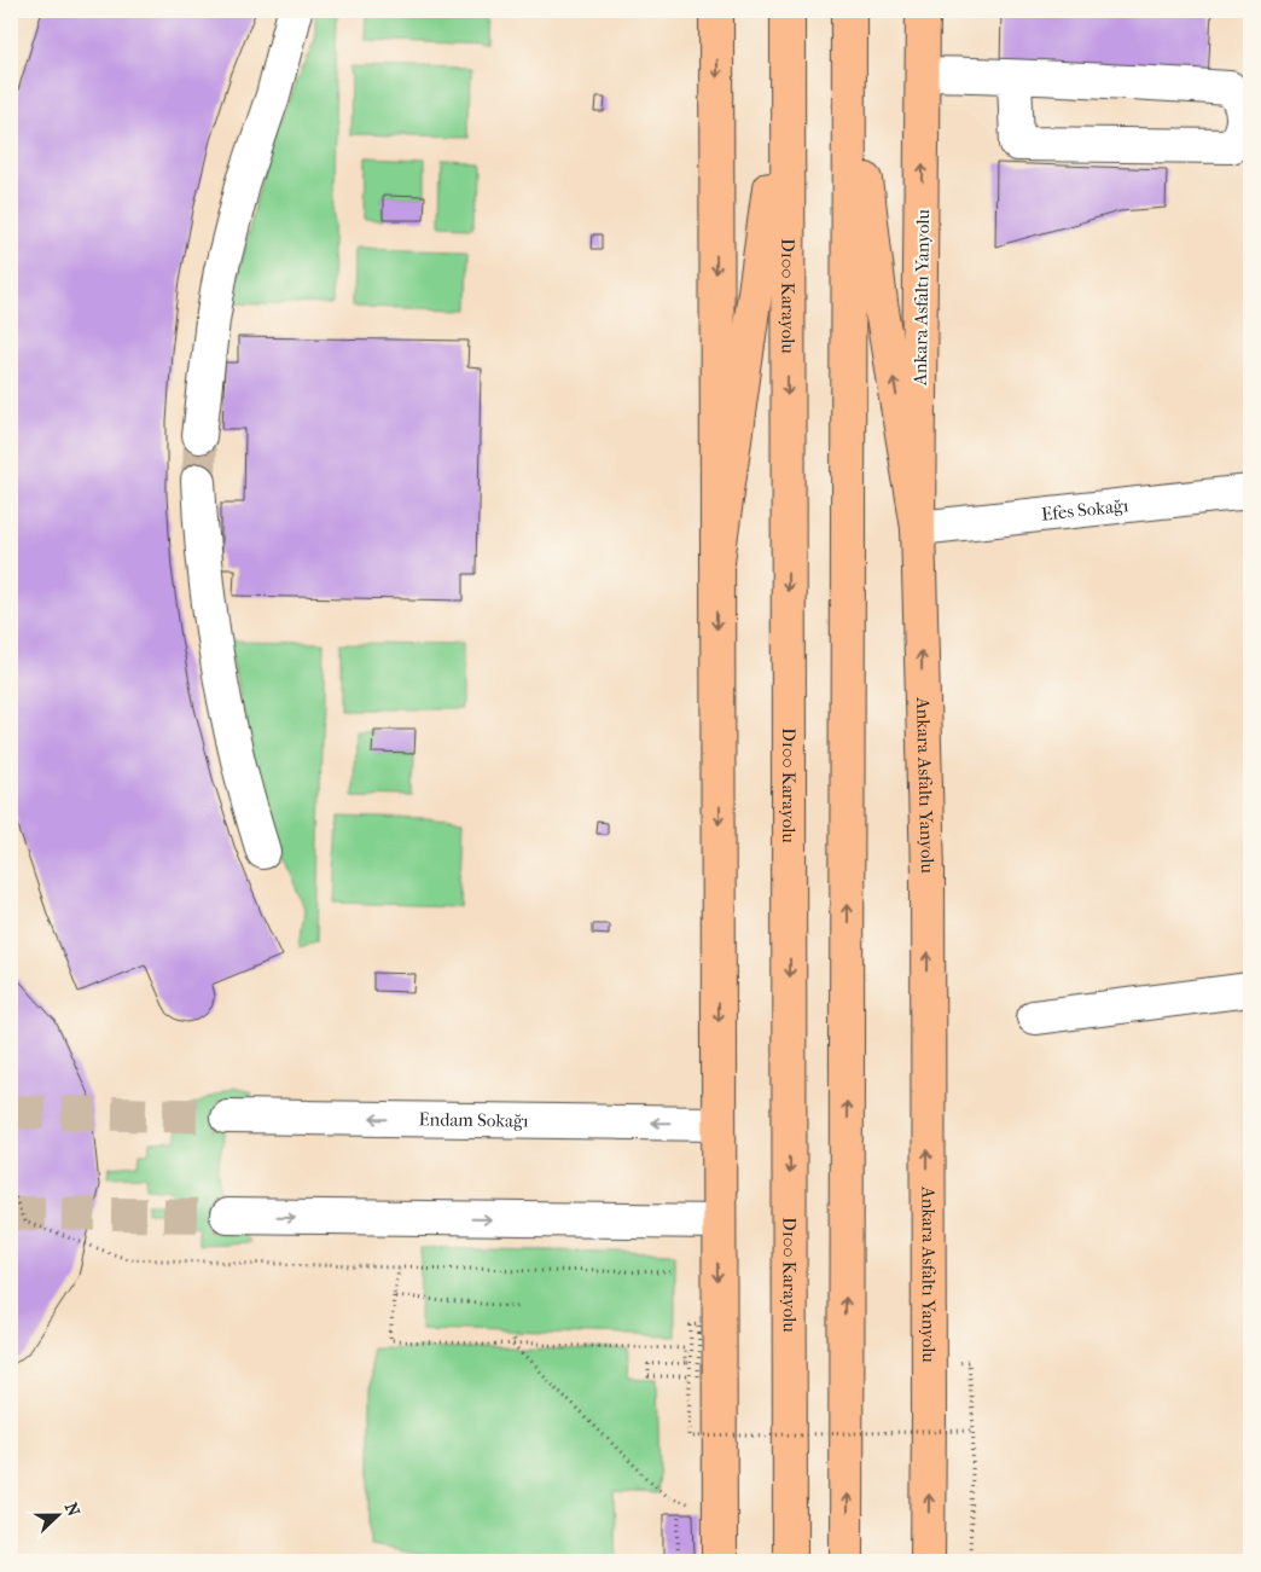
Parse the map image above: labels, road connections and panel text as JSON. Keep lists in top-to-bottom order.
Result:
{
  "streets": {
    "main road": ["D100 Karayolu", "Ankara Asfaltı Yanyolu"],
    "street": ["Efes Sokağı", "Endam Sokağı"]
  },
  "crossings": [
    ["Ankara Asfaltı Yanyolu", "Efes Sokağı"]
  ],
  "north": "right"
}
